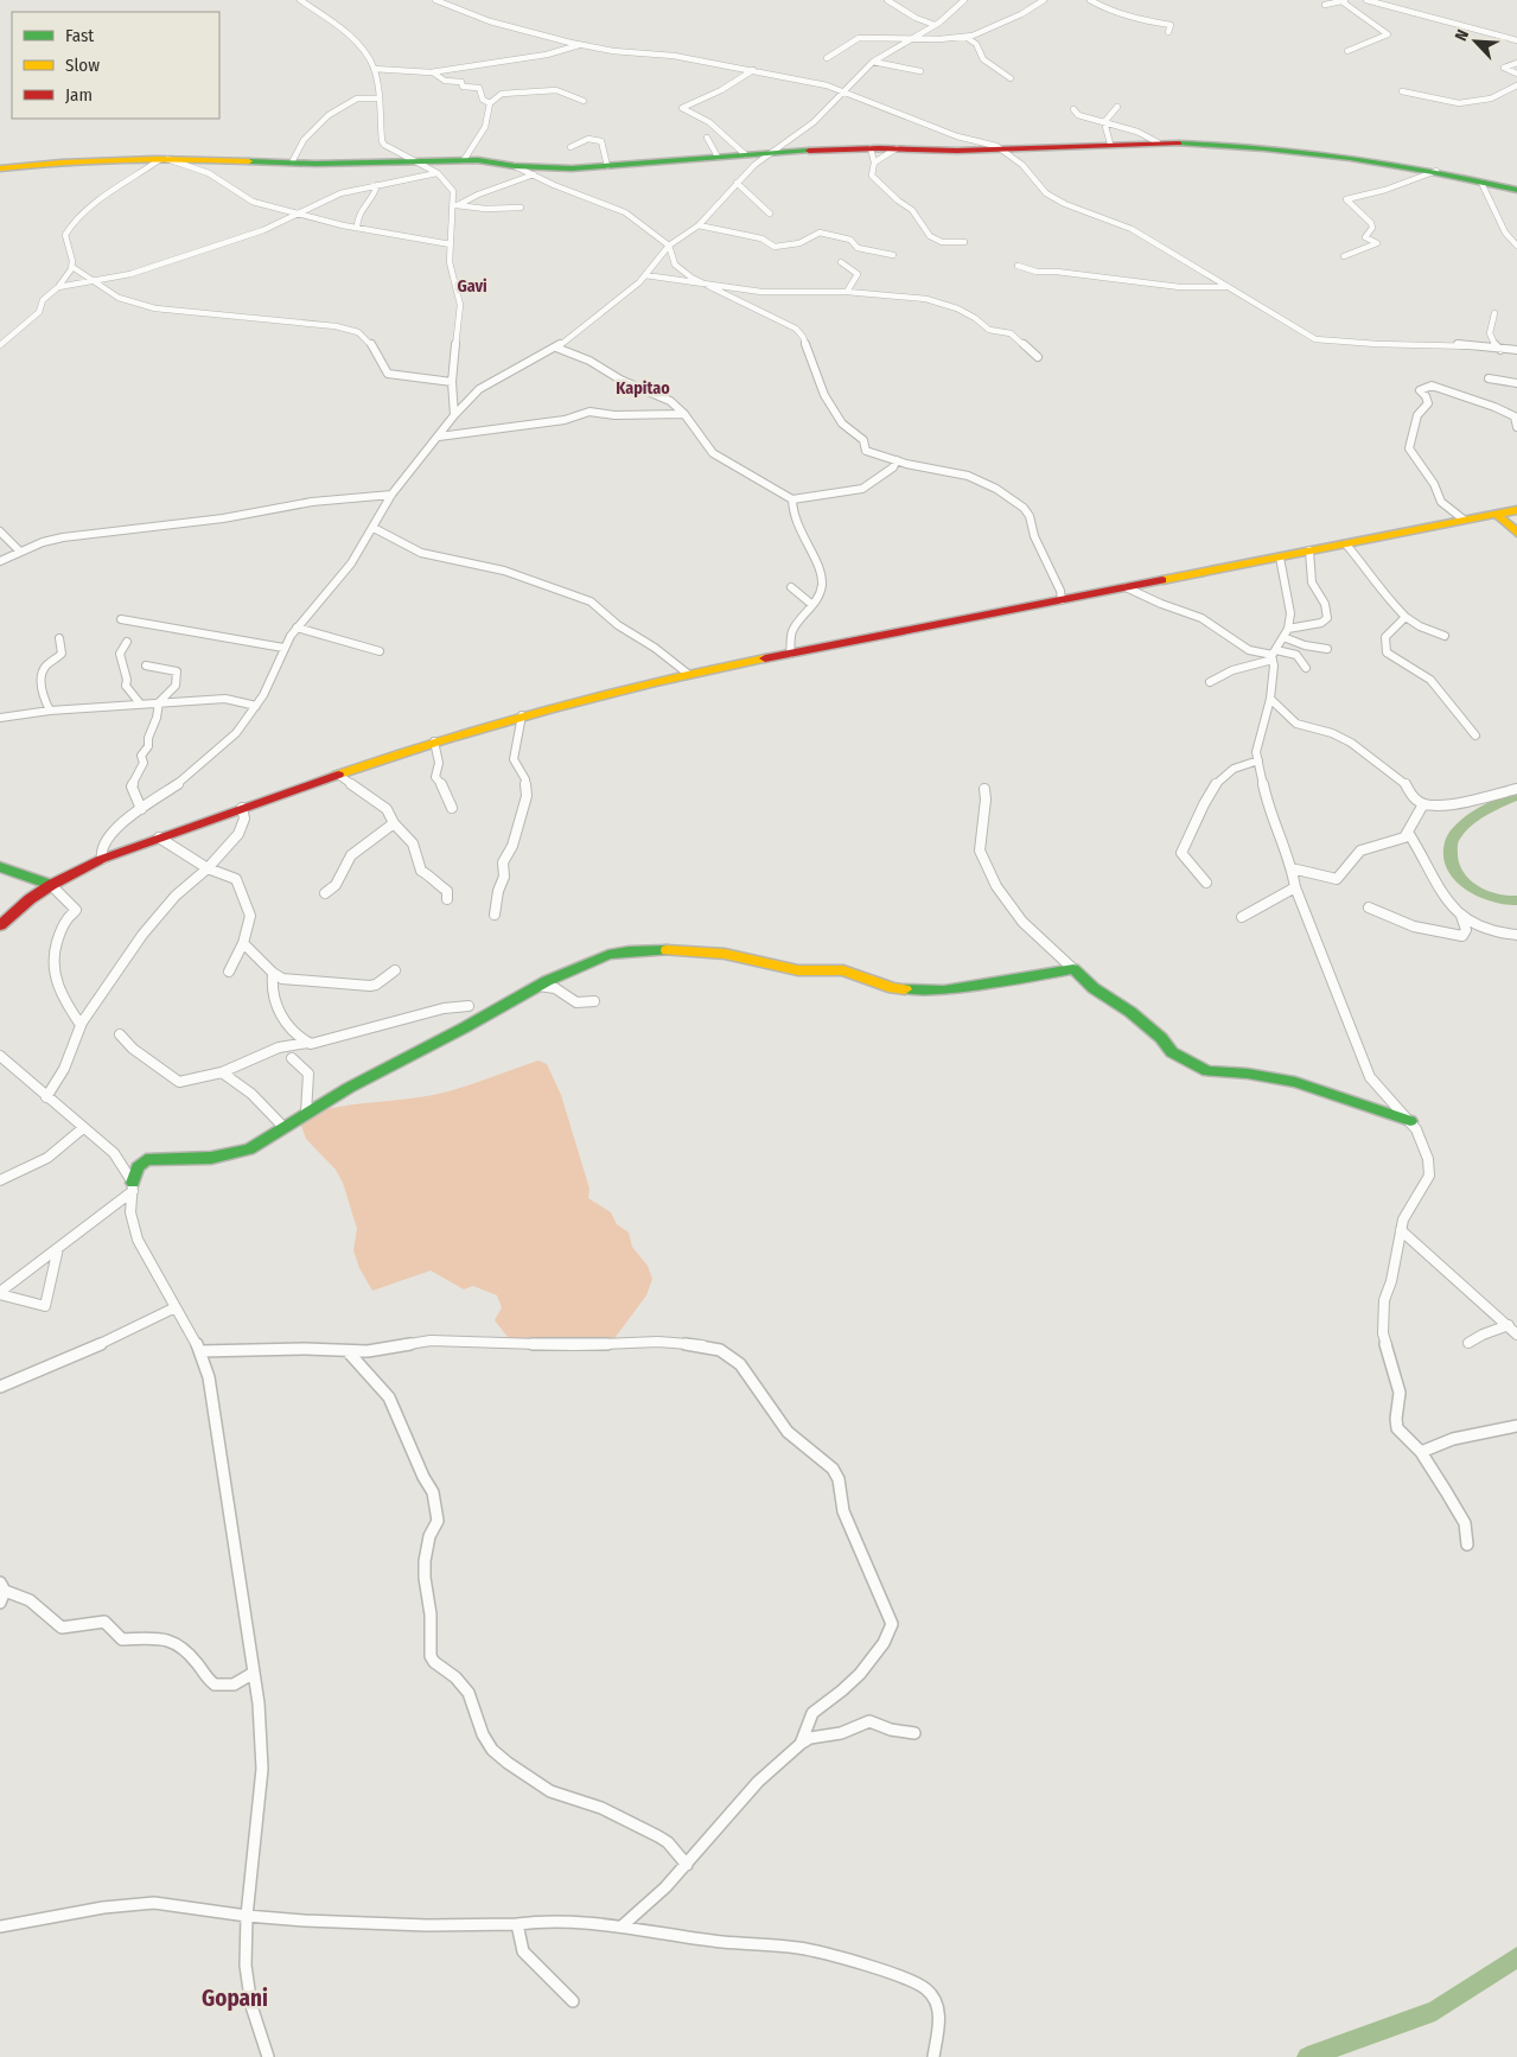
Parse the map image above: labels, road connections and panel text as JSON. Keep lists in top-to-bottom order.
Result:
{
  "districts": ["Gavi", "Kapitao", "Gopani"],
  "legend": ["Fast", "Slow", "Jam"],
  "north": "top left"
}
